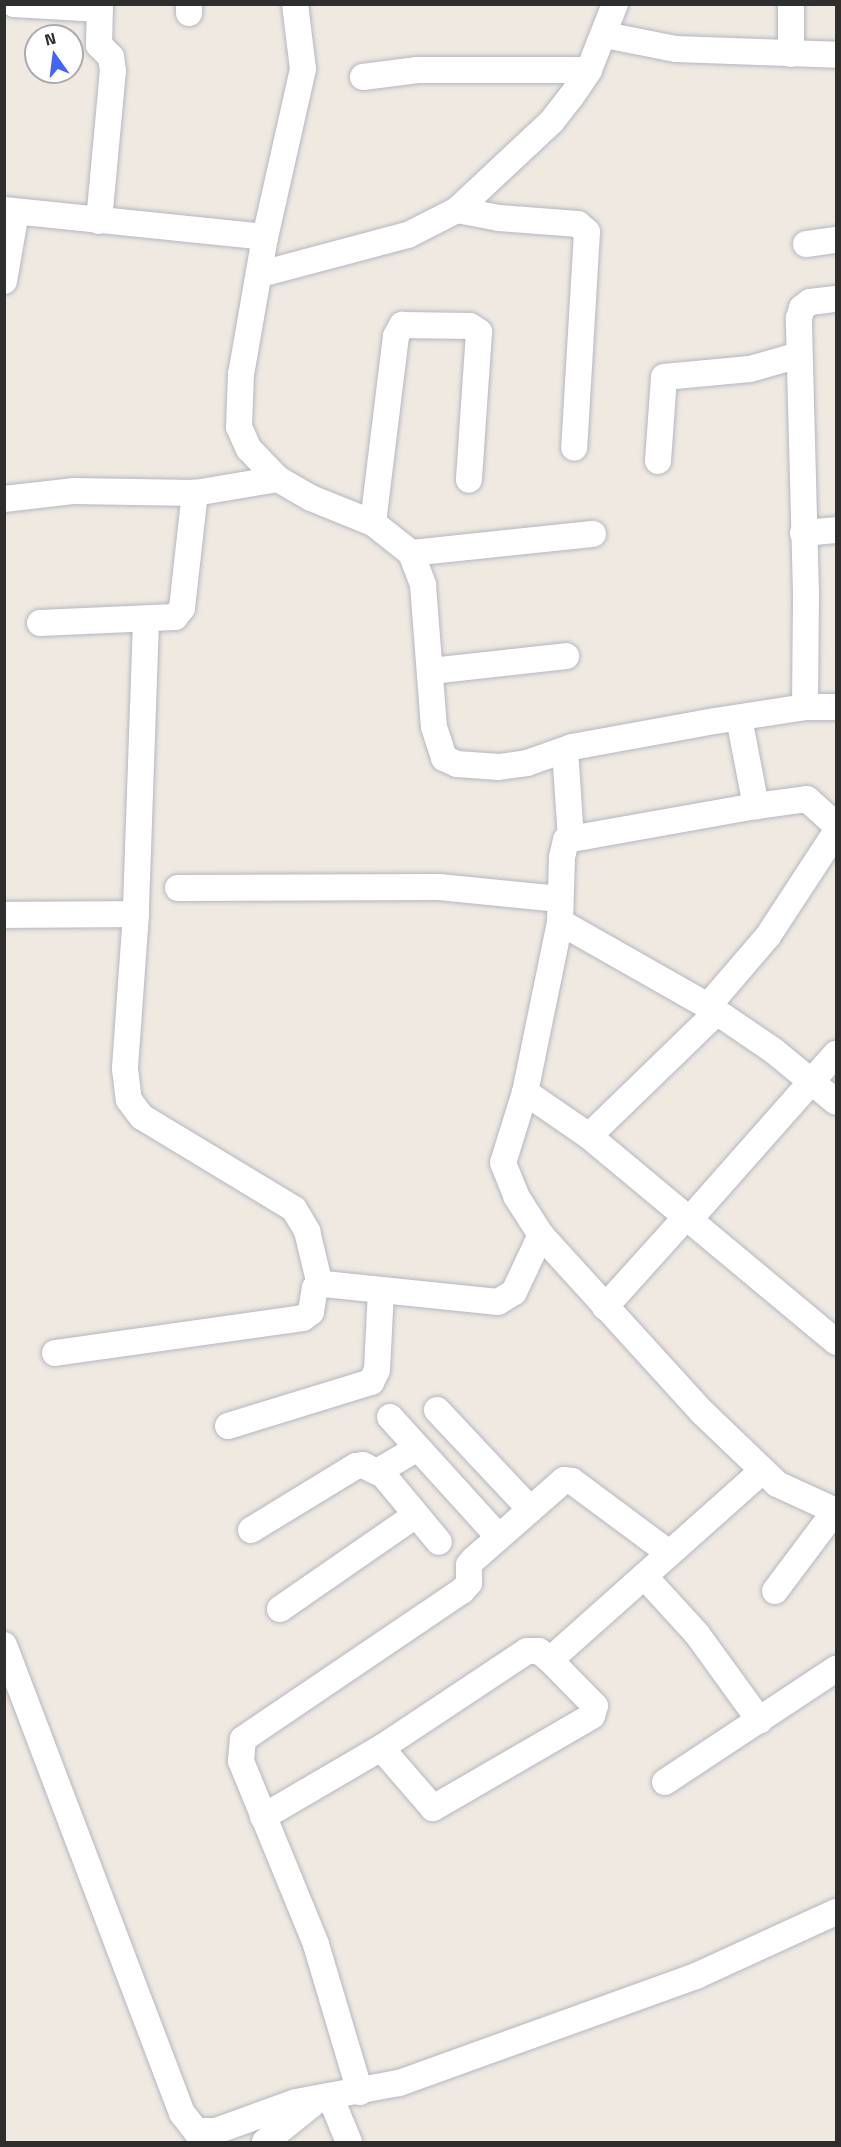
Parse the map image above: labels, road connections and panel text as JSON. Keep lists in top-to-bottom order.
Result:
{
  "north": "top"
}
